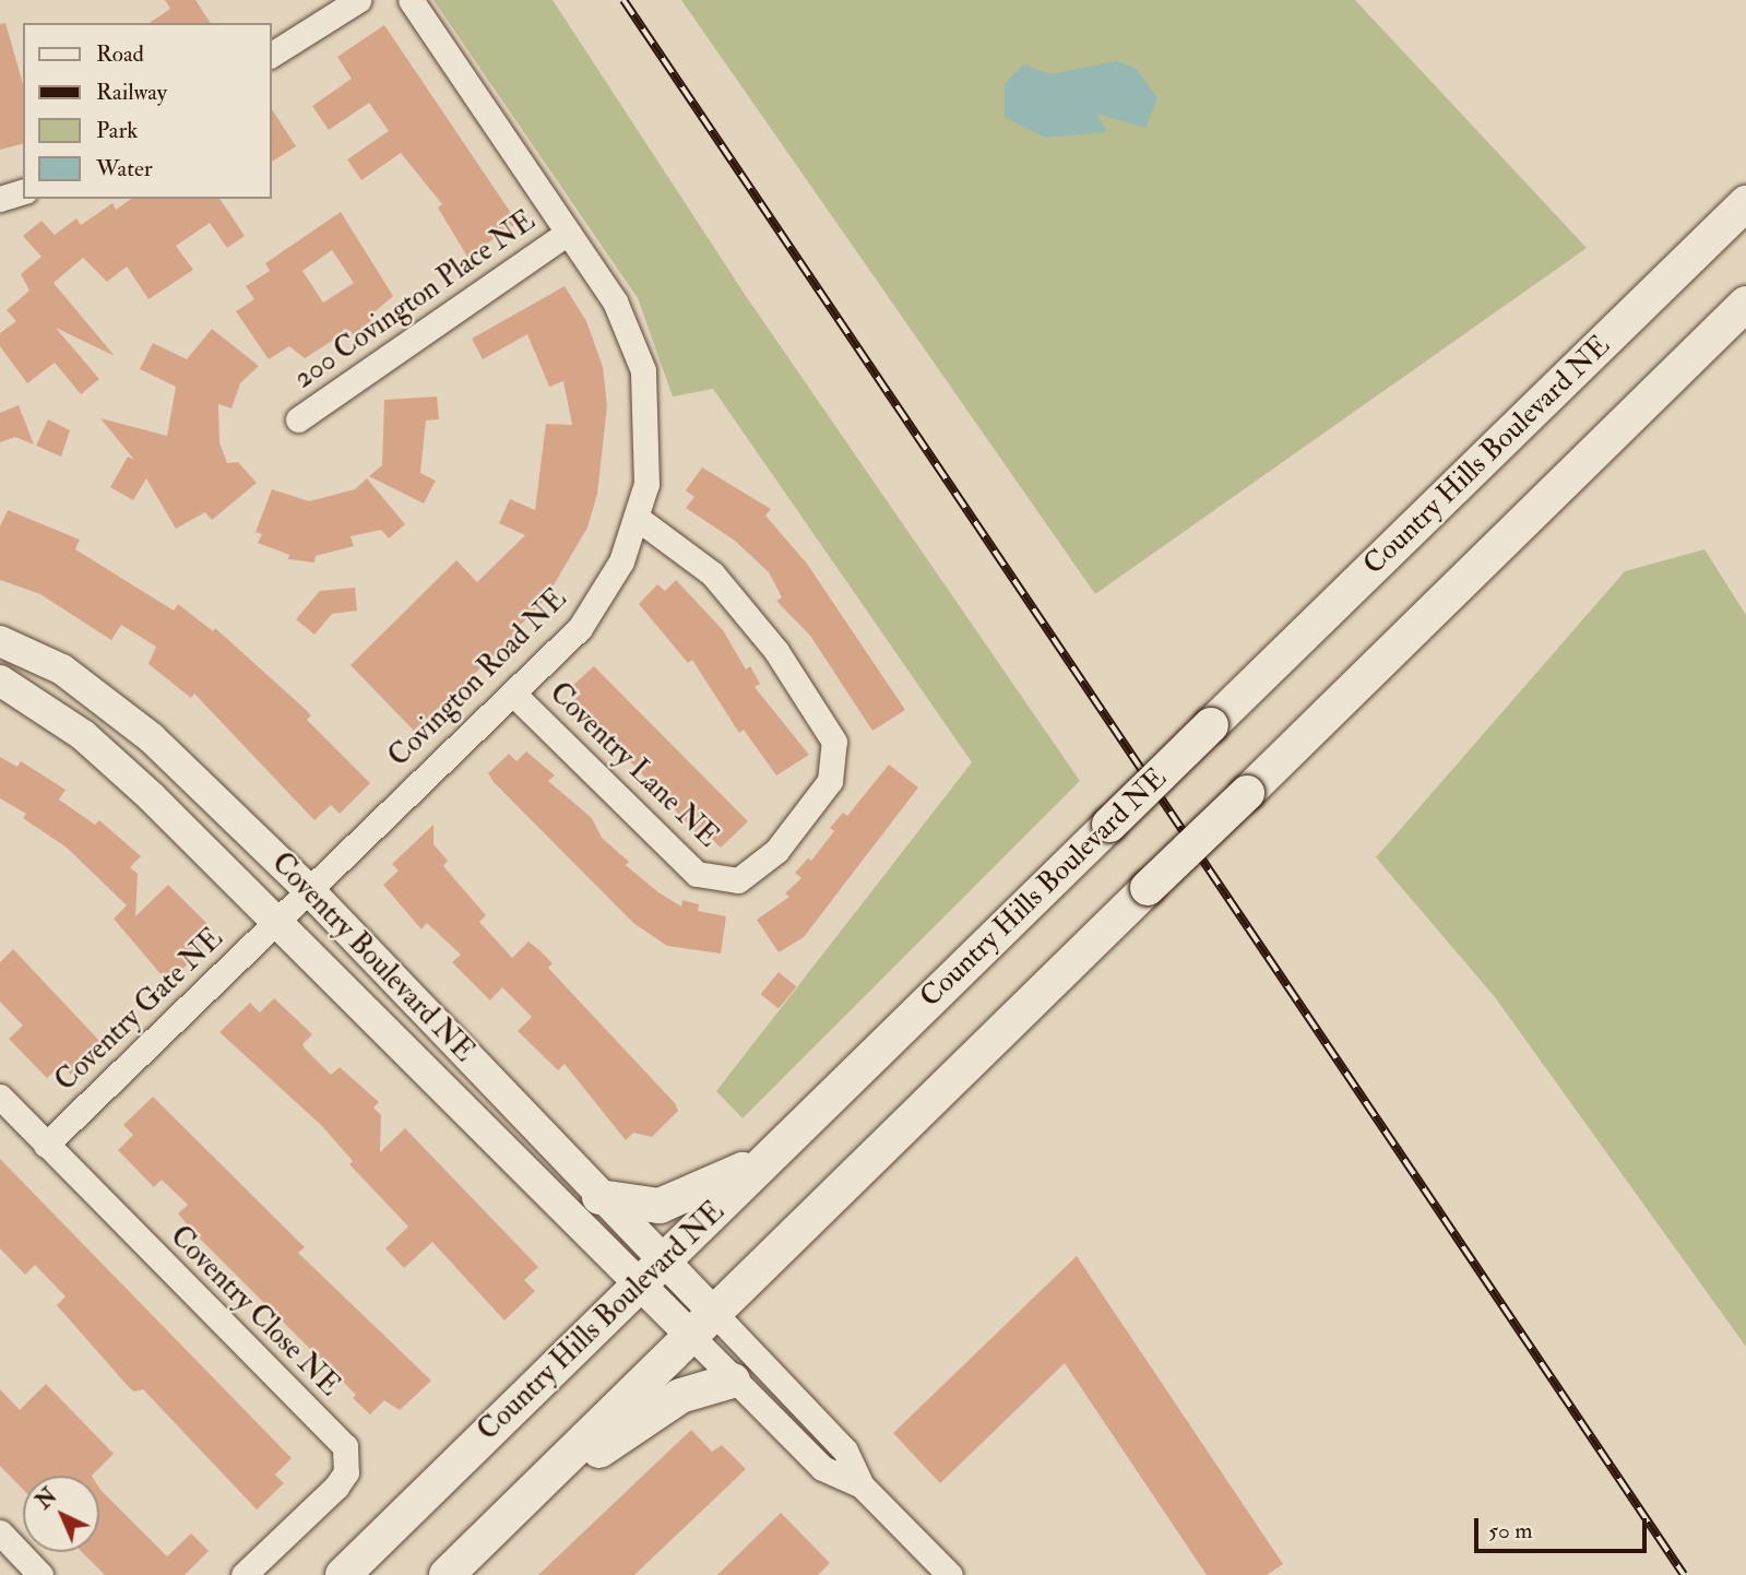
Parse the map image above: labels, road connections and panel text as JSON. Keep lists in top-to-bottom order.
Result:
{
  "streets": {
    "main road": ["Country Hills Boulevard NE"],
    "street": [
      "200 Covington Place NE",
      "Covington Road NE",
      "Coventry Lane NE",
      "Coventry Boulevard NE",
      "Coventry Gate NE",
      "Coventry Close NE"
    ]
  },
  "crossings": [
    ["200 Covington Place NE", "Covington Road NE"],
    ["Country Hills Boulevard NE", "Coventry Boulevard NE"],
    ["Covington Road NE", "Coventry Lane NE"],
    ["Covington Road NE", "Coventry Boulevard NE"],
    ["Covington Road NE", "Coventry Gate NE"],
    ["Coventry Boulevard NE", "Coventry Gate NE"],
    ["Coventry Gate NE", "Coventry Close NE"]
  ],
  "legend": [
    "Road",
    "Railway",
    "Park",
    "Water"
  ],
  "scale_bar": "50 m",
  "north": "top left"
}
